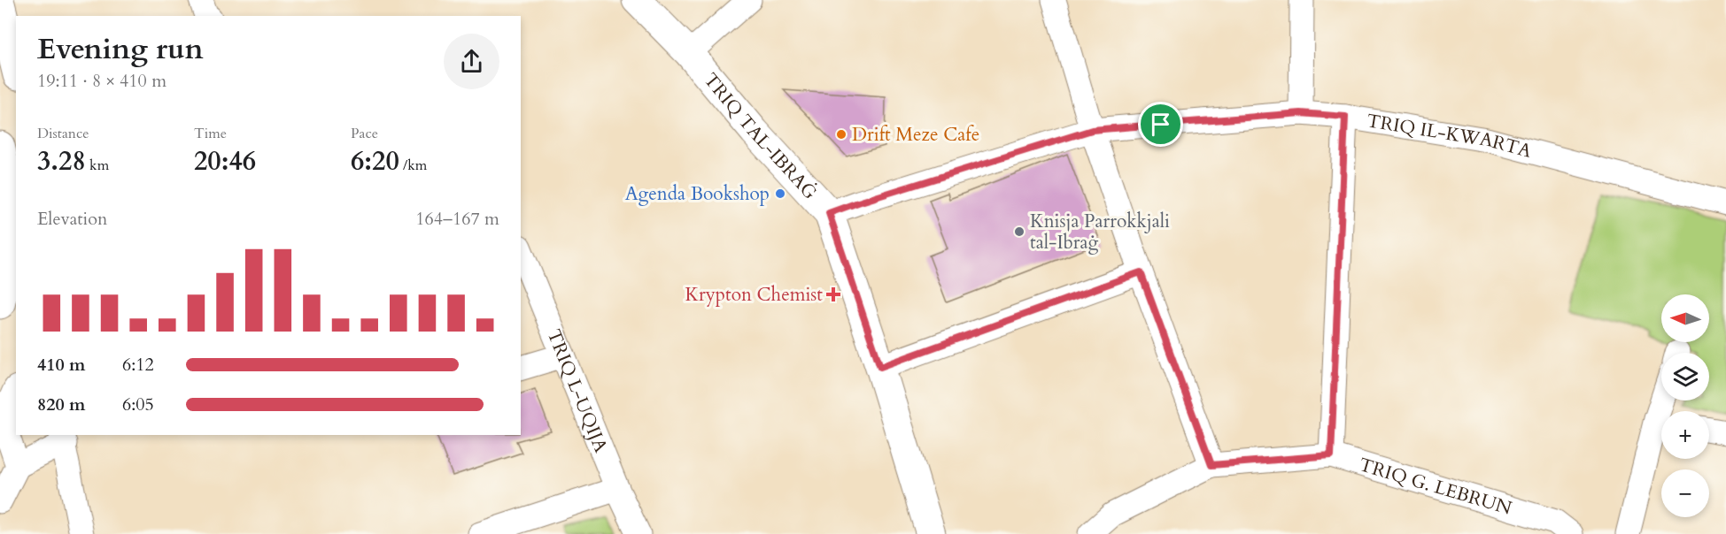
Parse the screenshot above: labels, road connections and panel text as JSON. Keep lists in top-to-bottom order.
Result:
{
  "streets": {
    "main road": ["TRIQ TAL-IBRAĠ"],
    "street": ["TRIQ IL-KWARTA", "TRIQ L-UQIJA", "TRIQ G. LEBRUN"]
  },
  "crossings": [
    ["TRIQ TAL-IBRAĠ", "TRIQ IL-KWARTA"]
  ],
  "places": {
    "other": ["Drift Meze Cafe", "Agenda Bookshop", "Knisja Parrokkjali tal-Ibraġ"],
    "health": ["Krypton Chemist"]
  },
  "north": "left",
  "page": {
    "heading": ["Evening run", "19:11 · 8 × 410 m"],
    "stats": [
      ["Distance", "3.28 km"],
      ["Time", "20:46"],
      ["Pace", "6:20 /km"]
    ],
    "chart": ["Elevation", "164–167 m"],
    "map_buttons": ["+", "−"],
    "list": [
      {
        "name": "410 m",
        "note": "6:12"
      },
      {
        "name": "820 m",
        "note": "6:05"
      }
    ]
  }
}
